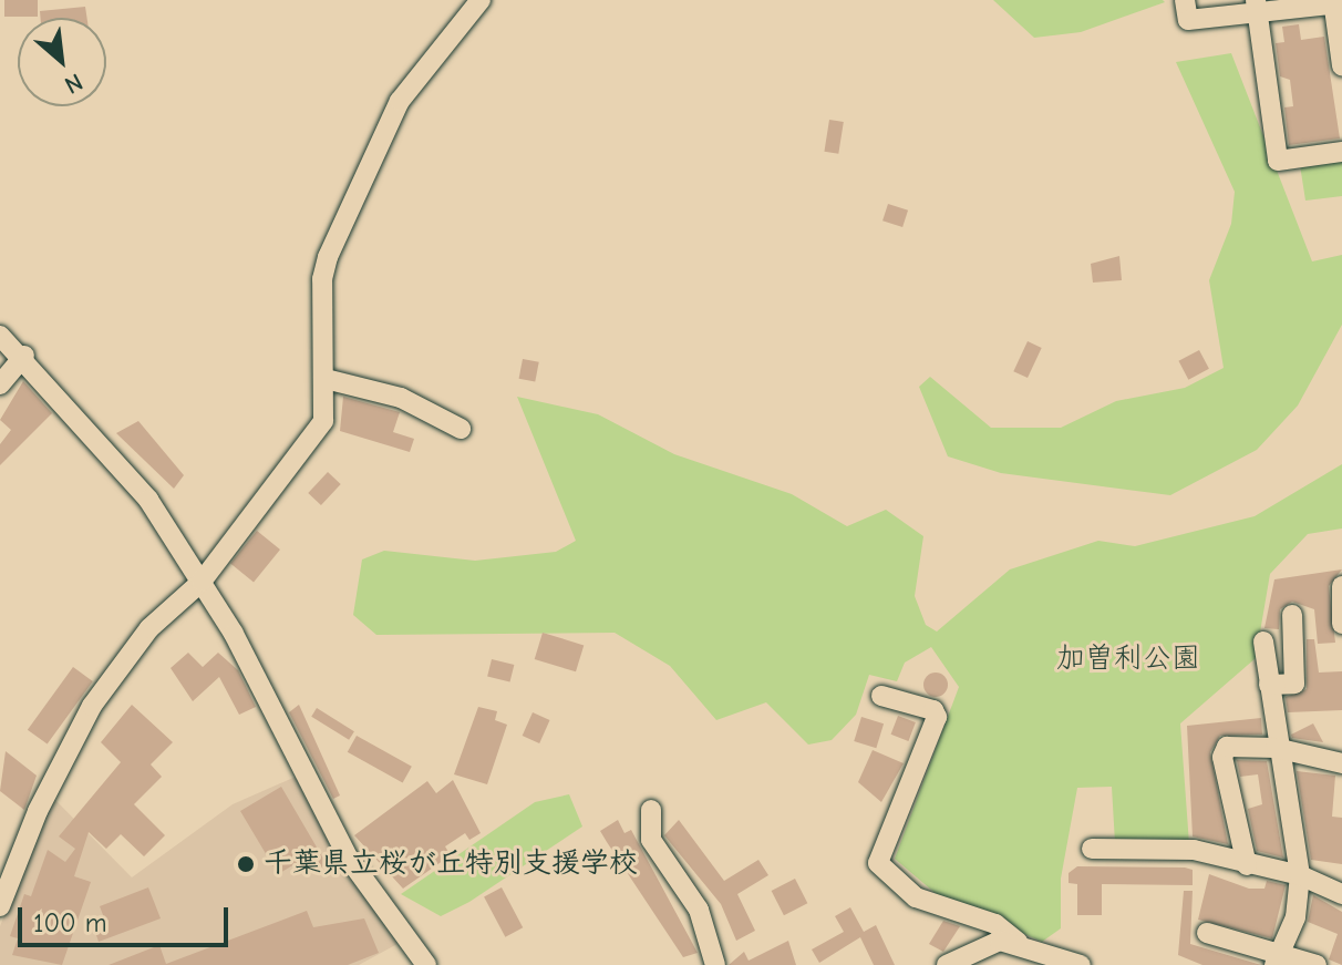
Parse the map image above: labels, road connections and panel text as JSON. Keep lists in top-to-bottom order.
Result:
{
  "parks": ["加曽利公園"],
  "places": ["千葉県立桜が丘特別支援学校"],
  "scale_bar": "100 m",
  "north": "bottom right"
}
